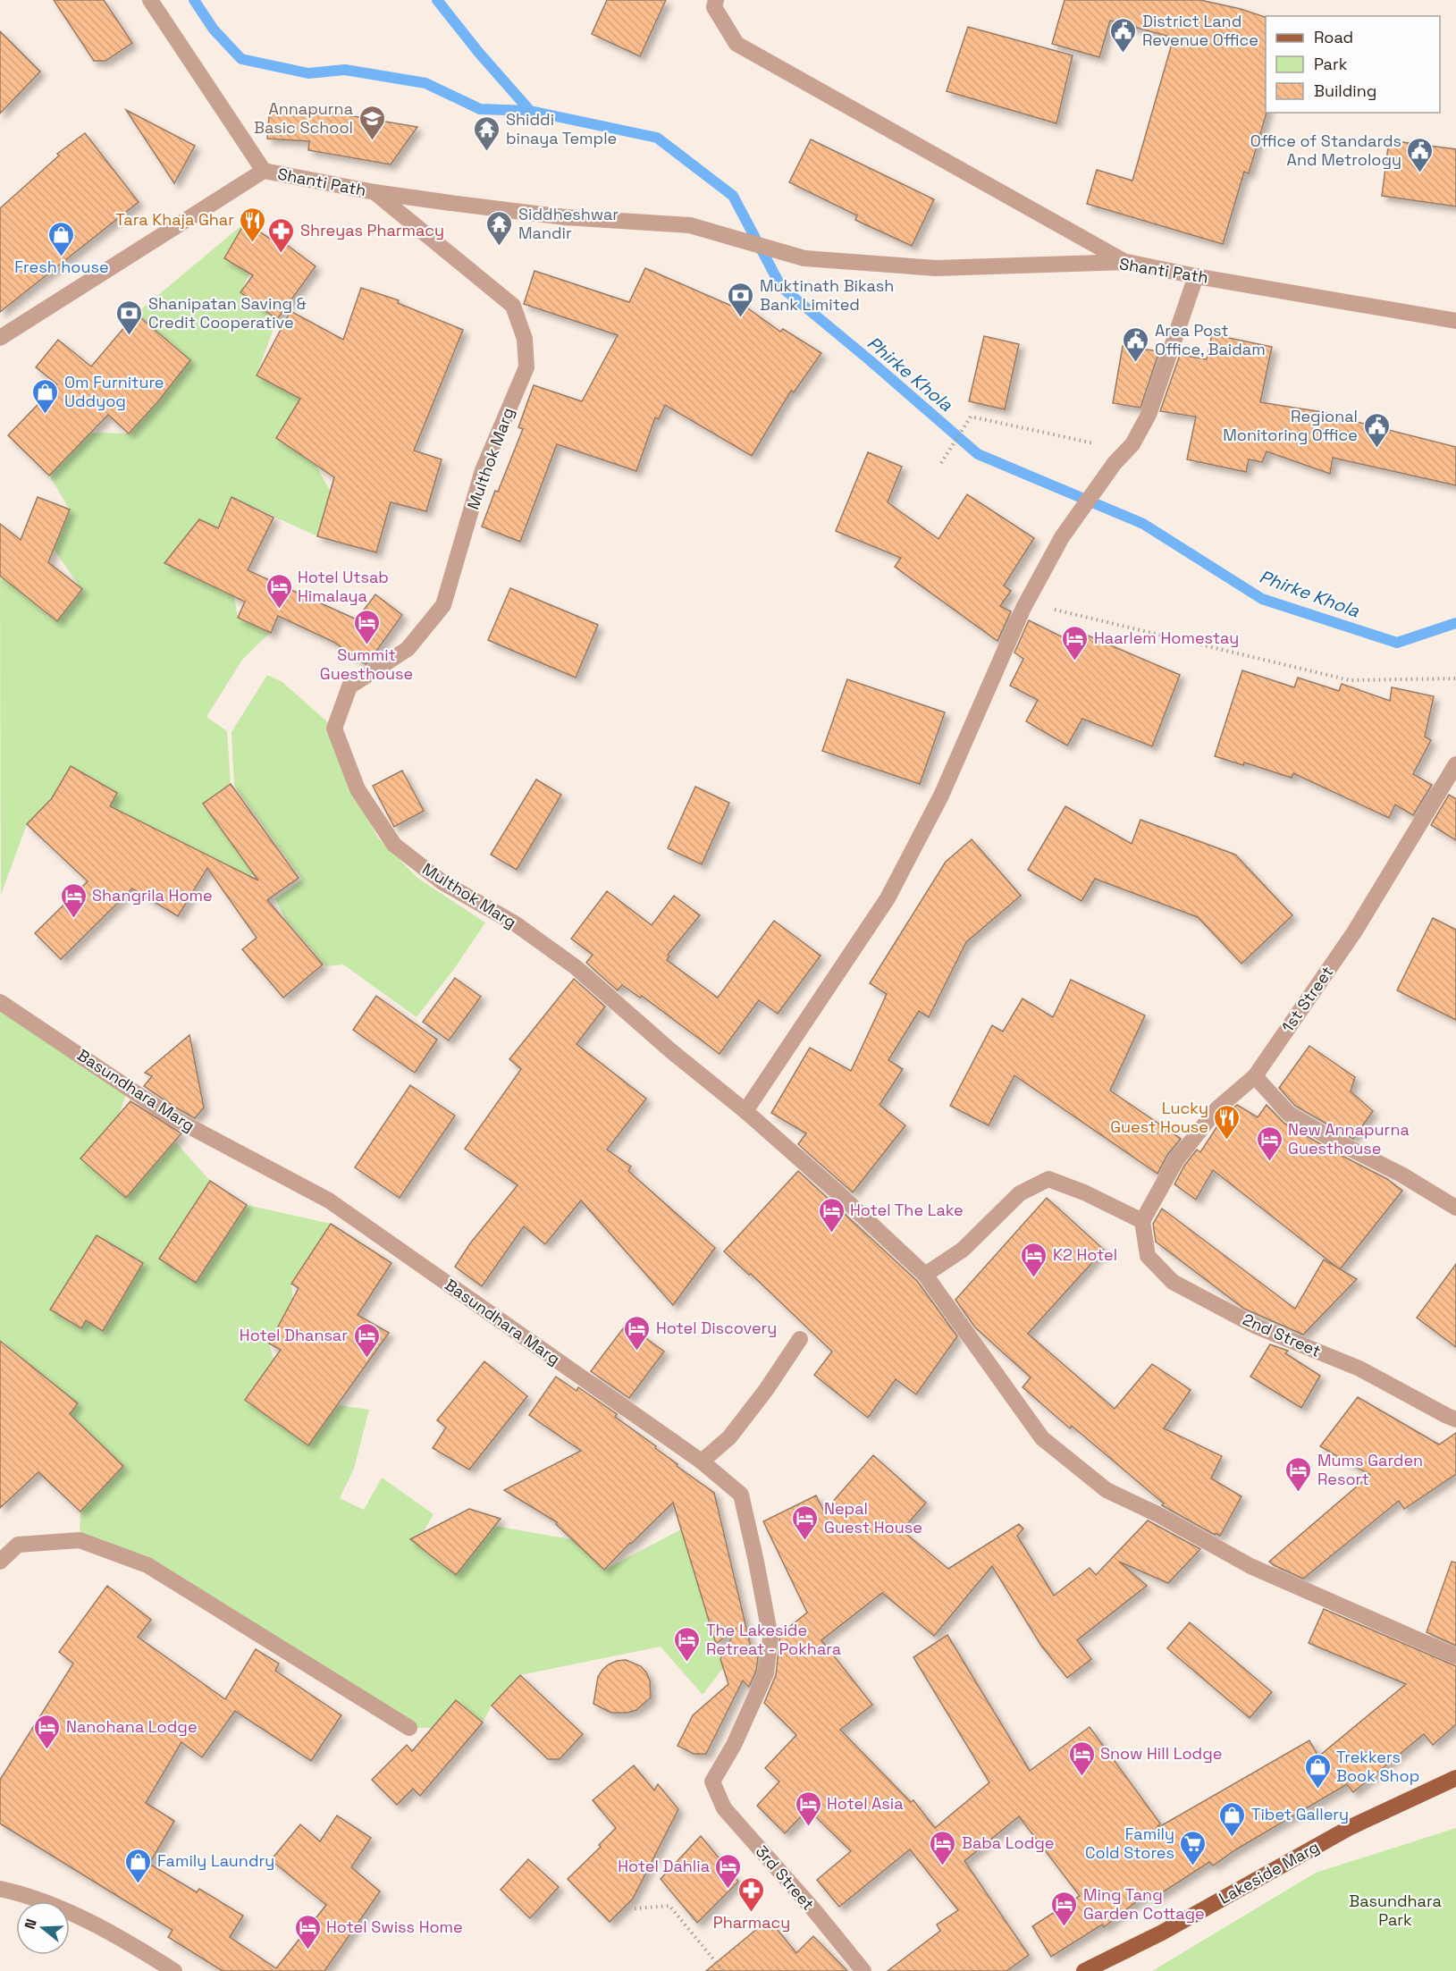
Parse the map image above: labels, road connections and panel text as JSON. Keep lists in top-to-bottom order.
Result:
{
  "streets": {
    "main road": ["Lakeside Marg"],
    "street": [
      "Shanti Path",
      "Multhok Marg",
      "1st Street",
      "Basundhara Marg",
      "2nd Street",
      "3rd Street"
    ]
  },
  "crossings": [
    ["Shanti Path", "Multhok Marg"],
    ["1st Street", "2nd Street"],
    ["Basundhara Marg", "3rd Street"]
  ],
  "water": ["Phirke Khola"],
  "parks": ["Basundhara Park"],
  "places": {
    "public building": [
      "District Land Revenue Office",
      "Office of Standards And Metrology",
      "Area Post Office, Baidam",
      "Regional Monitoring Office"
    ],
    "school or university": ["Annapurna Basic School"],
    "temple": ["Shiddi binaya Temple", "Siddheshwar Mandir"],
    "restaurant": ["Tara Khaja Ghar", "Lucky Guest House"],
    "pharmacy": ["Shreyas Pharmacy", "Pharmacy"],
    "shop": [
      "Fresh house",
      "Om Furniture Uddyog",
      "Trekkers Book Shop",
      "Tibet Gallery",
      "Family Laundry"
    ],
    "bank": ["Muktinath Bikash Bank Limited", "Shanipatan Saving & Credit Cooperative"],
    "hotel": [
      "Hotel Utsab Himalaya",
      "Summit Guesthouse",
      "Haarlem Homestay",
      "Shangrila Home",
      "New Annapurna Guesthouse",
      "Hotel The Lake",
      "K2 Hotel",
      "Hotel Discovery",
      "Hotel Dhansar",
      "Mums Garden Resort",
      "Nepal Guest House",
      "The Lakeside Retreat - Pokhara",
      "Nanohana Lodge",
      "Snow Hill Lodge",
      "Hotel Asia",
      "Baba Lodge",
      "Hotel Dahlia",
      "Ming Tang Garden Cottage",
      "Hotel Swiss Home"
    ],
    "supermarket": ["Family Cold Stores"]
  },
  "legend": ["Road", "Park", "Building"],
  "north": "left"
}
